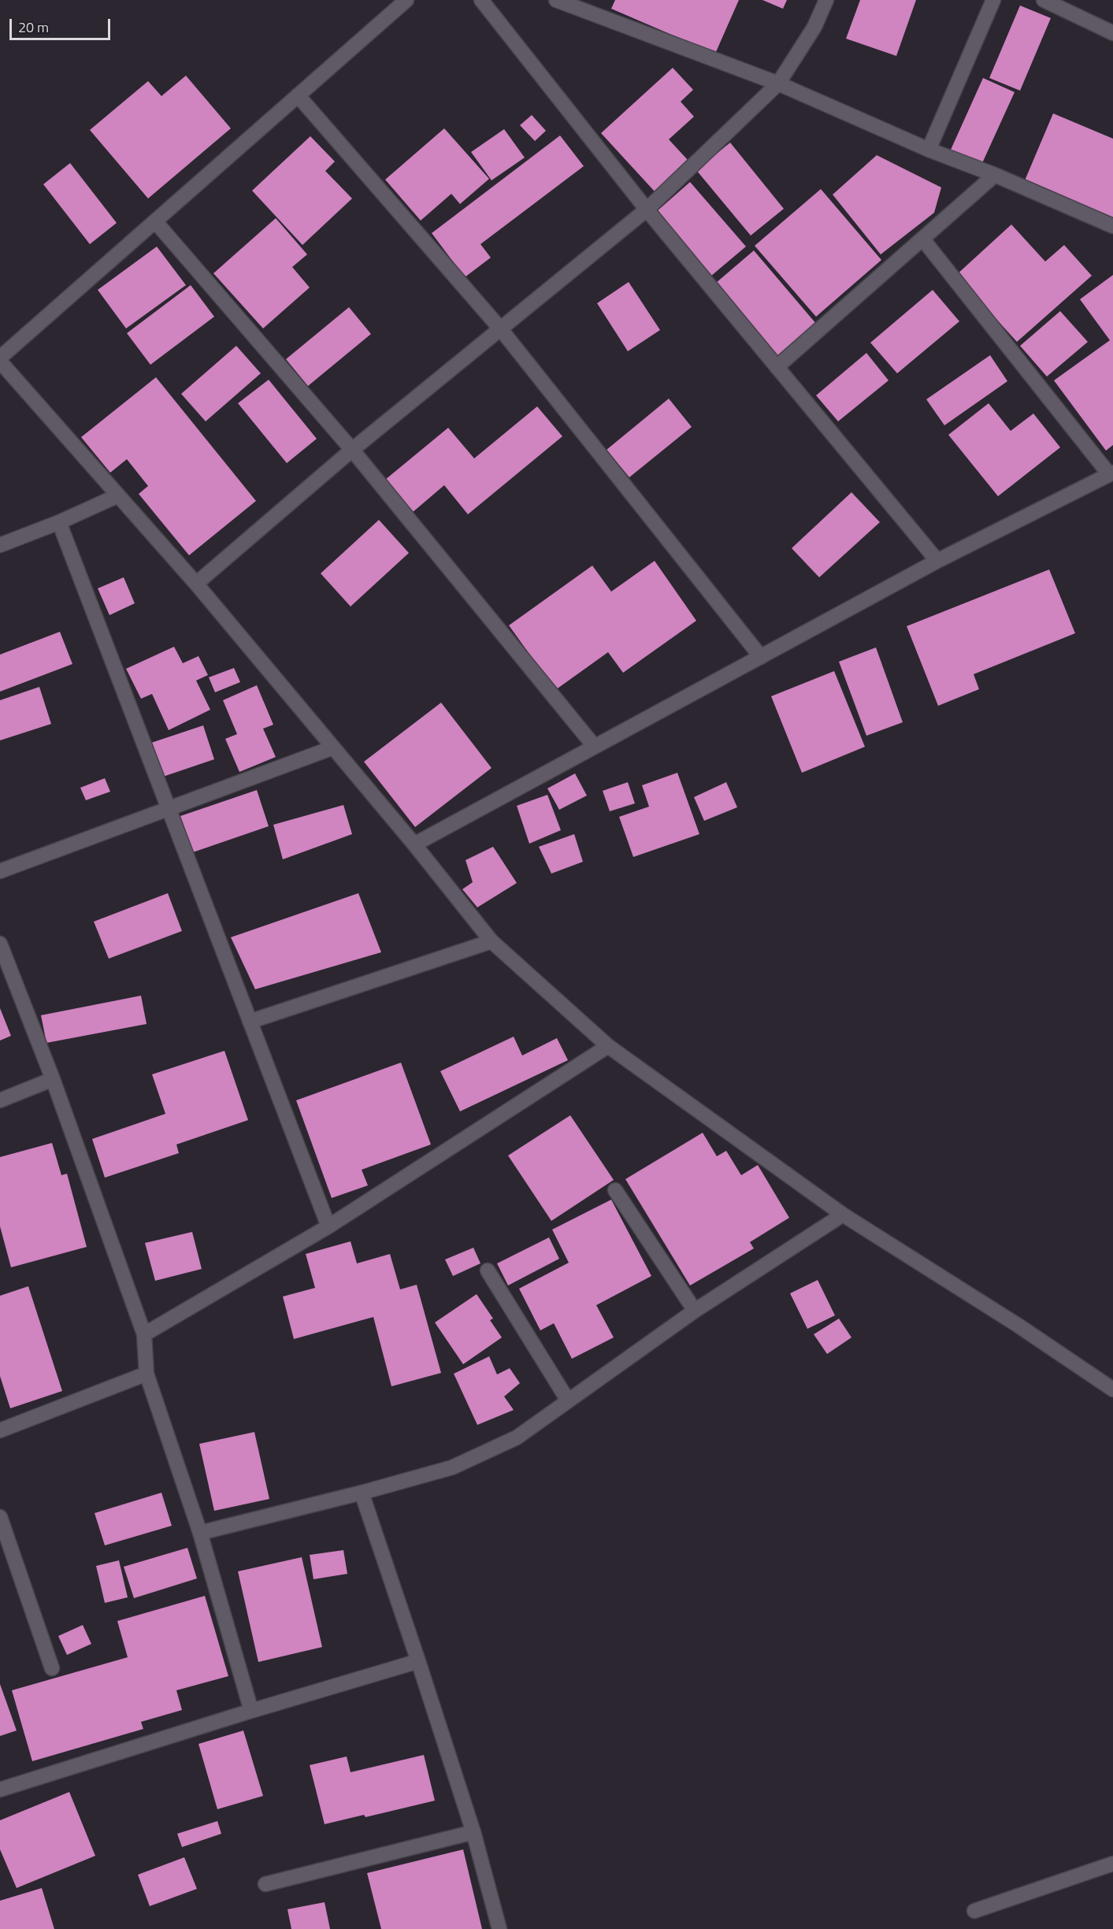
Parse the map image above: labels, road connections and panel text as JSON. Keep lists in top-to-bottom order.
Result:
{
  "scale_bar": "20 m"
}
